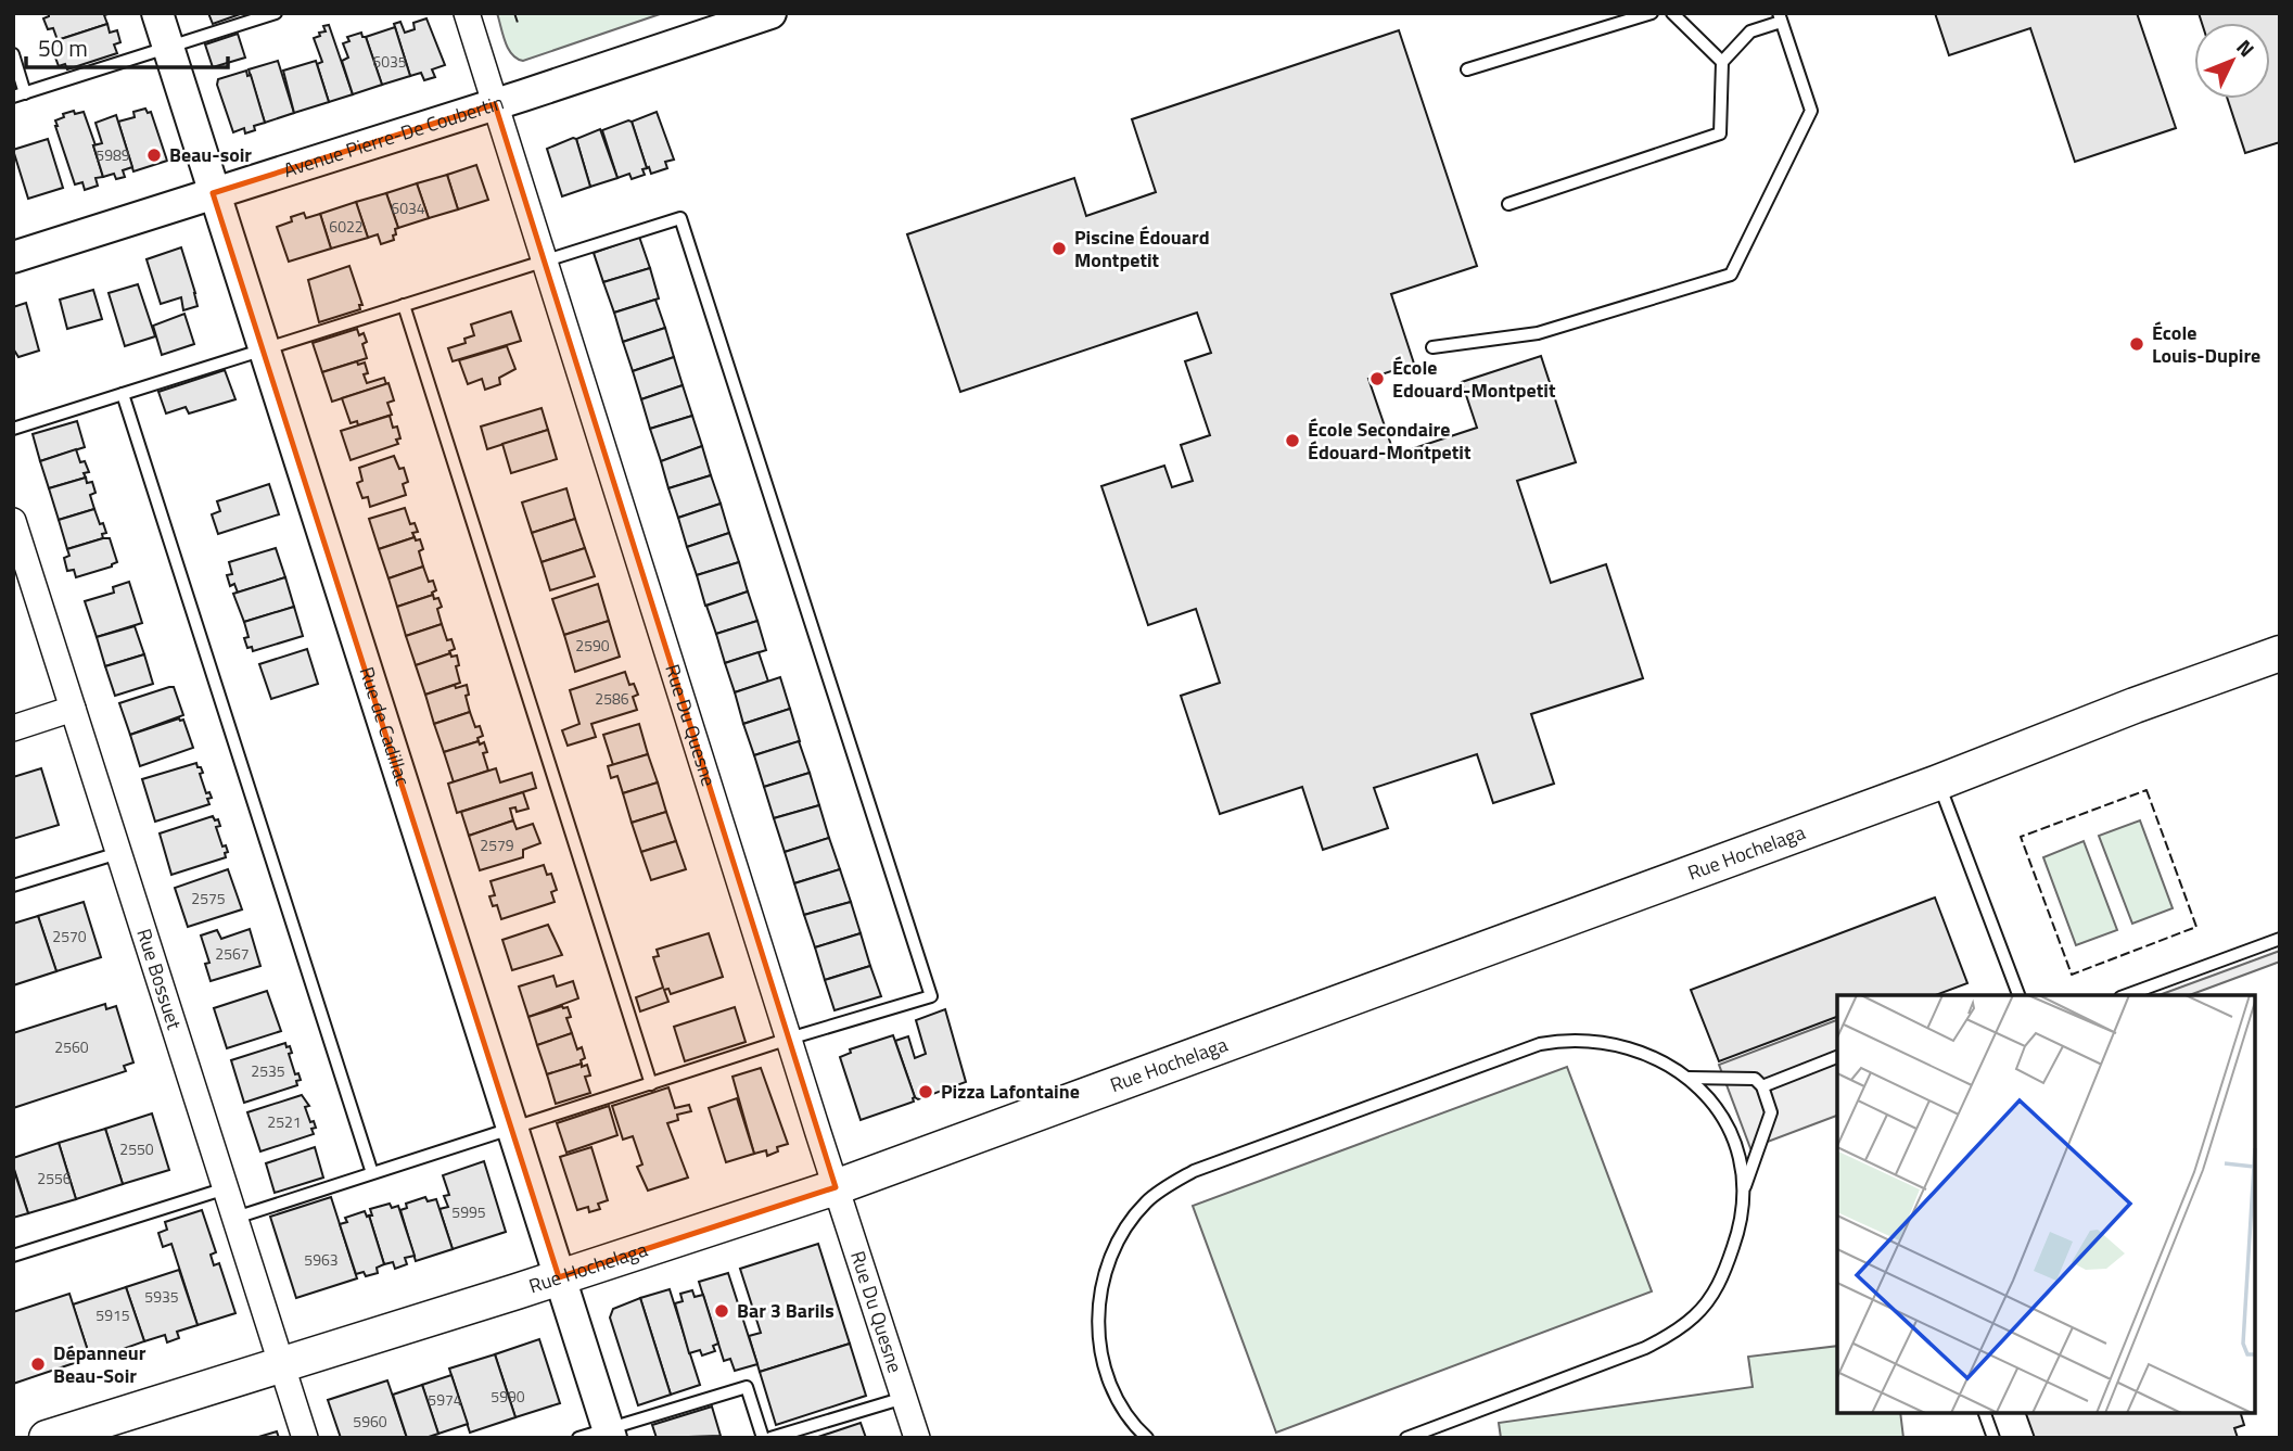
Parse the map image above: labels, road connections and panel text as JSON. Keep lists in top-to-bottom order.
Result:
{
  "streets": {
    "main road": ["Rue Hochelaga"],
    "street": [
      "Avenue Pierre-De Coubertin",
      "Rue de Cadillac",
      "Rue Du Quesne",
      "Rue Bossuet"
    ]
  },
  "crossings": [
    ["Avenue Pierre-De Coubertin", "Rue de Cadillac"],
    ["Avenue Pierre-De Coubertin", "Rue Du Quesne"],
    ["Rue de Cadillac", "Rue Hochelaga"],
    ["Rue Du Quesne", "Rue Hochelaga"],
    ["Rue Hochelaga", "Rue Bossuet"]
  ],
  "places": [
    "Beau-soir",
    "Piscine Édouard Montpetit",
    "École Louis-Dupire",
    "École Edouard-Montpetit",
    "École Secondaire Édouard-Montpetit",
    "Pizza Lafontaine",
    "Bar 3 Barils",
    "Dépanneur Beau-Soir"
  ],
  "house_numbers": [
    "6035",
    "5989",
    "6034",
    "6022",
    "2590",
    "2586",
    "2579",
    "2575",
    "2570",
    "2567",
    "2560",
    "2535",
    "2521",
    "2550",
    "2556",
    "5995",
    "5963",
    "5935",
    "5915",
    "5990",
    "5974",
    "5960"
  ],
  "scale_bar": "50 m",
  "north": "top right"
}
